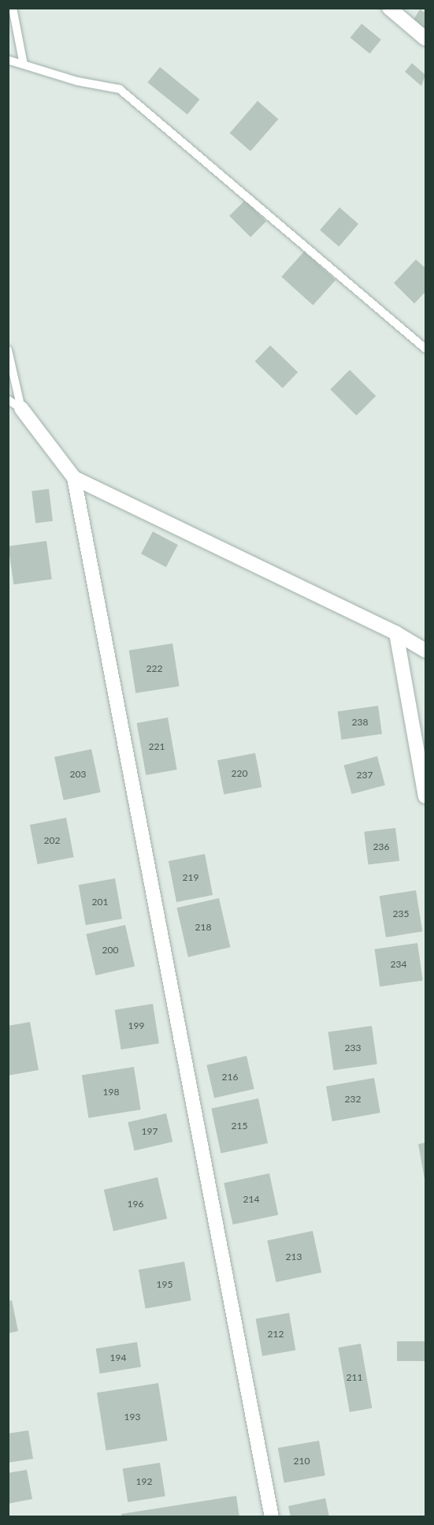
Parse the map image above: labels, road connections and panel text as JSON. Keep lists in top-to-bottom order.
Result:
{
  "house_numbers": [
    "222",
    "238",
    "221",
    "220",
    "203",
    "237",
    "202",
    "236",
    "219",
    "201",
    "235",
    "218",
    "200",
    "234",
    "199",
    "233",
    "216",
    "198",
    "232",
    "215",
    "197",
    "214",
    "196",
    "213",
    "195",
    "212",
    "194",
    "211",
    "193",
    "210",
    "192"
  ]
}
